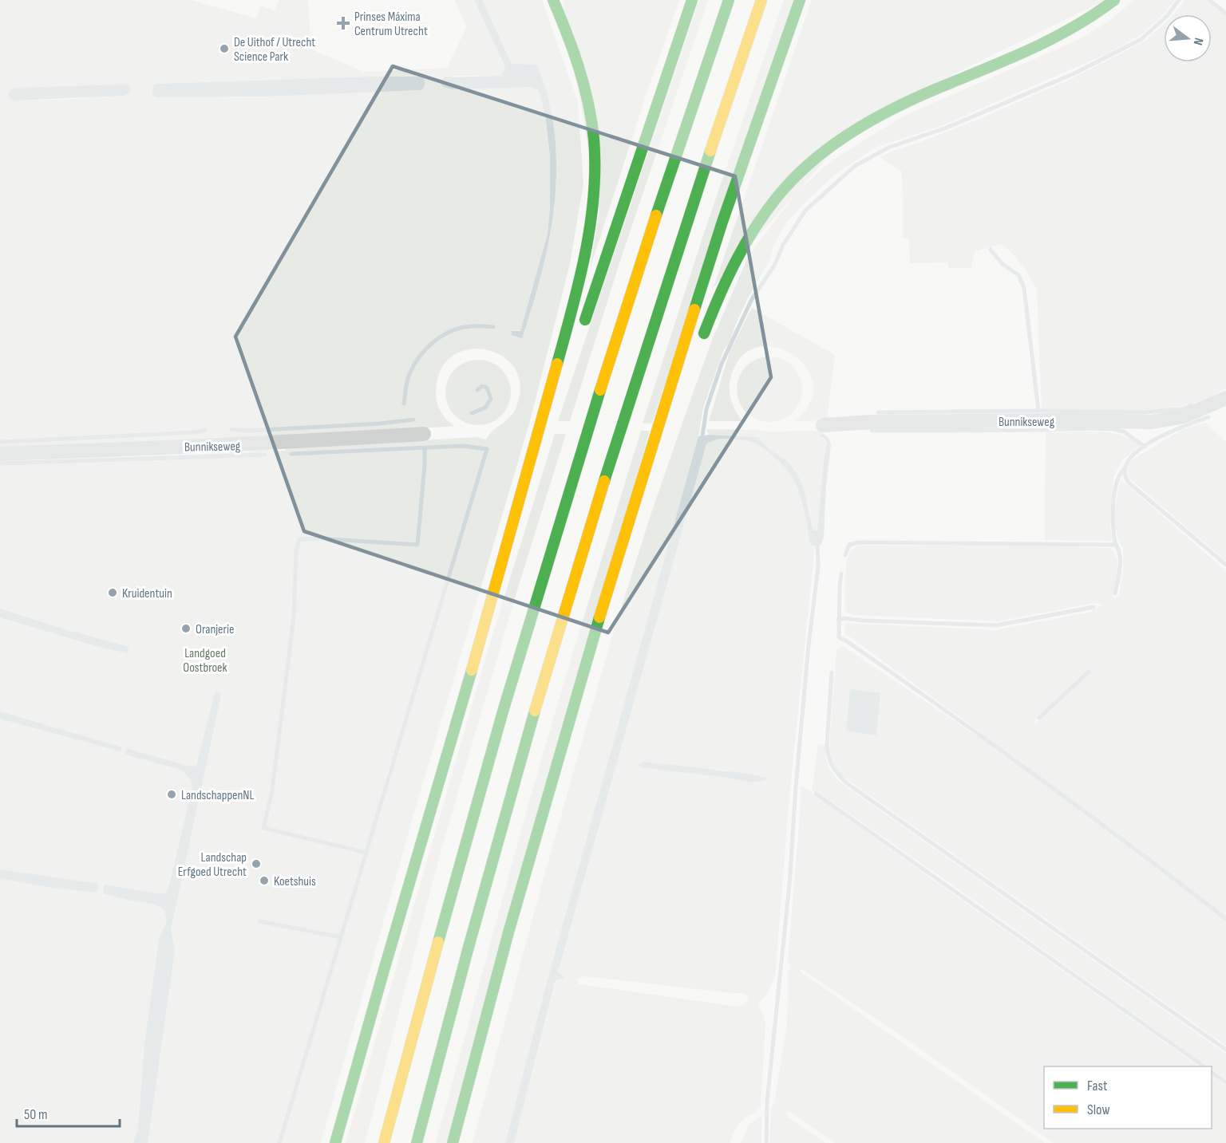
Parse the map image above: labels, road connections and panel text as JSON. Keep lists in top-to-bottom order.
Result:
{
  "streets": {
    "street": ["Bunnikseweg"]
  },
  "parks": ["Landgoed Oostbroek"],
  "places": {
    "health": ["Prinses Máxima Centrum Utrecht"],
    "other": [
      "De Uithof / Utrecht Science Park",
      "Kruidentuin",
      "Oranjerie",
      "LandschappenNL",
      "Landschap Erfgoed Utrecht",
      "Koetshuis"
    ]
  },
  "legend": ["Fast", "Slow"],
  "scale_bar": "50 m",
  "north": "right"
}
